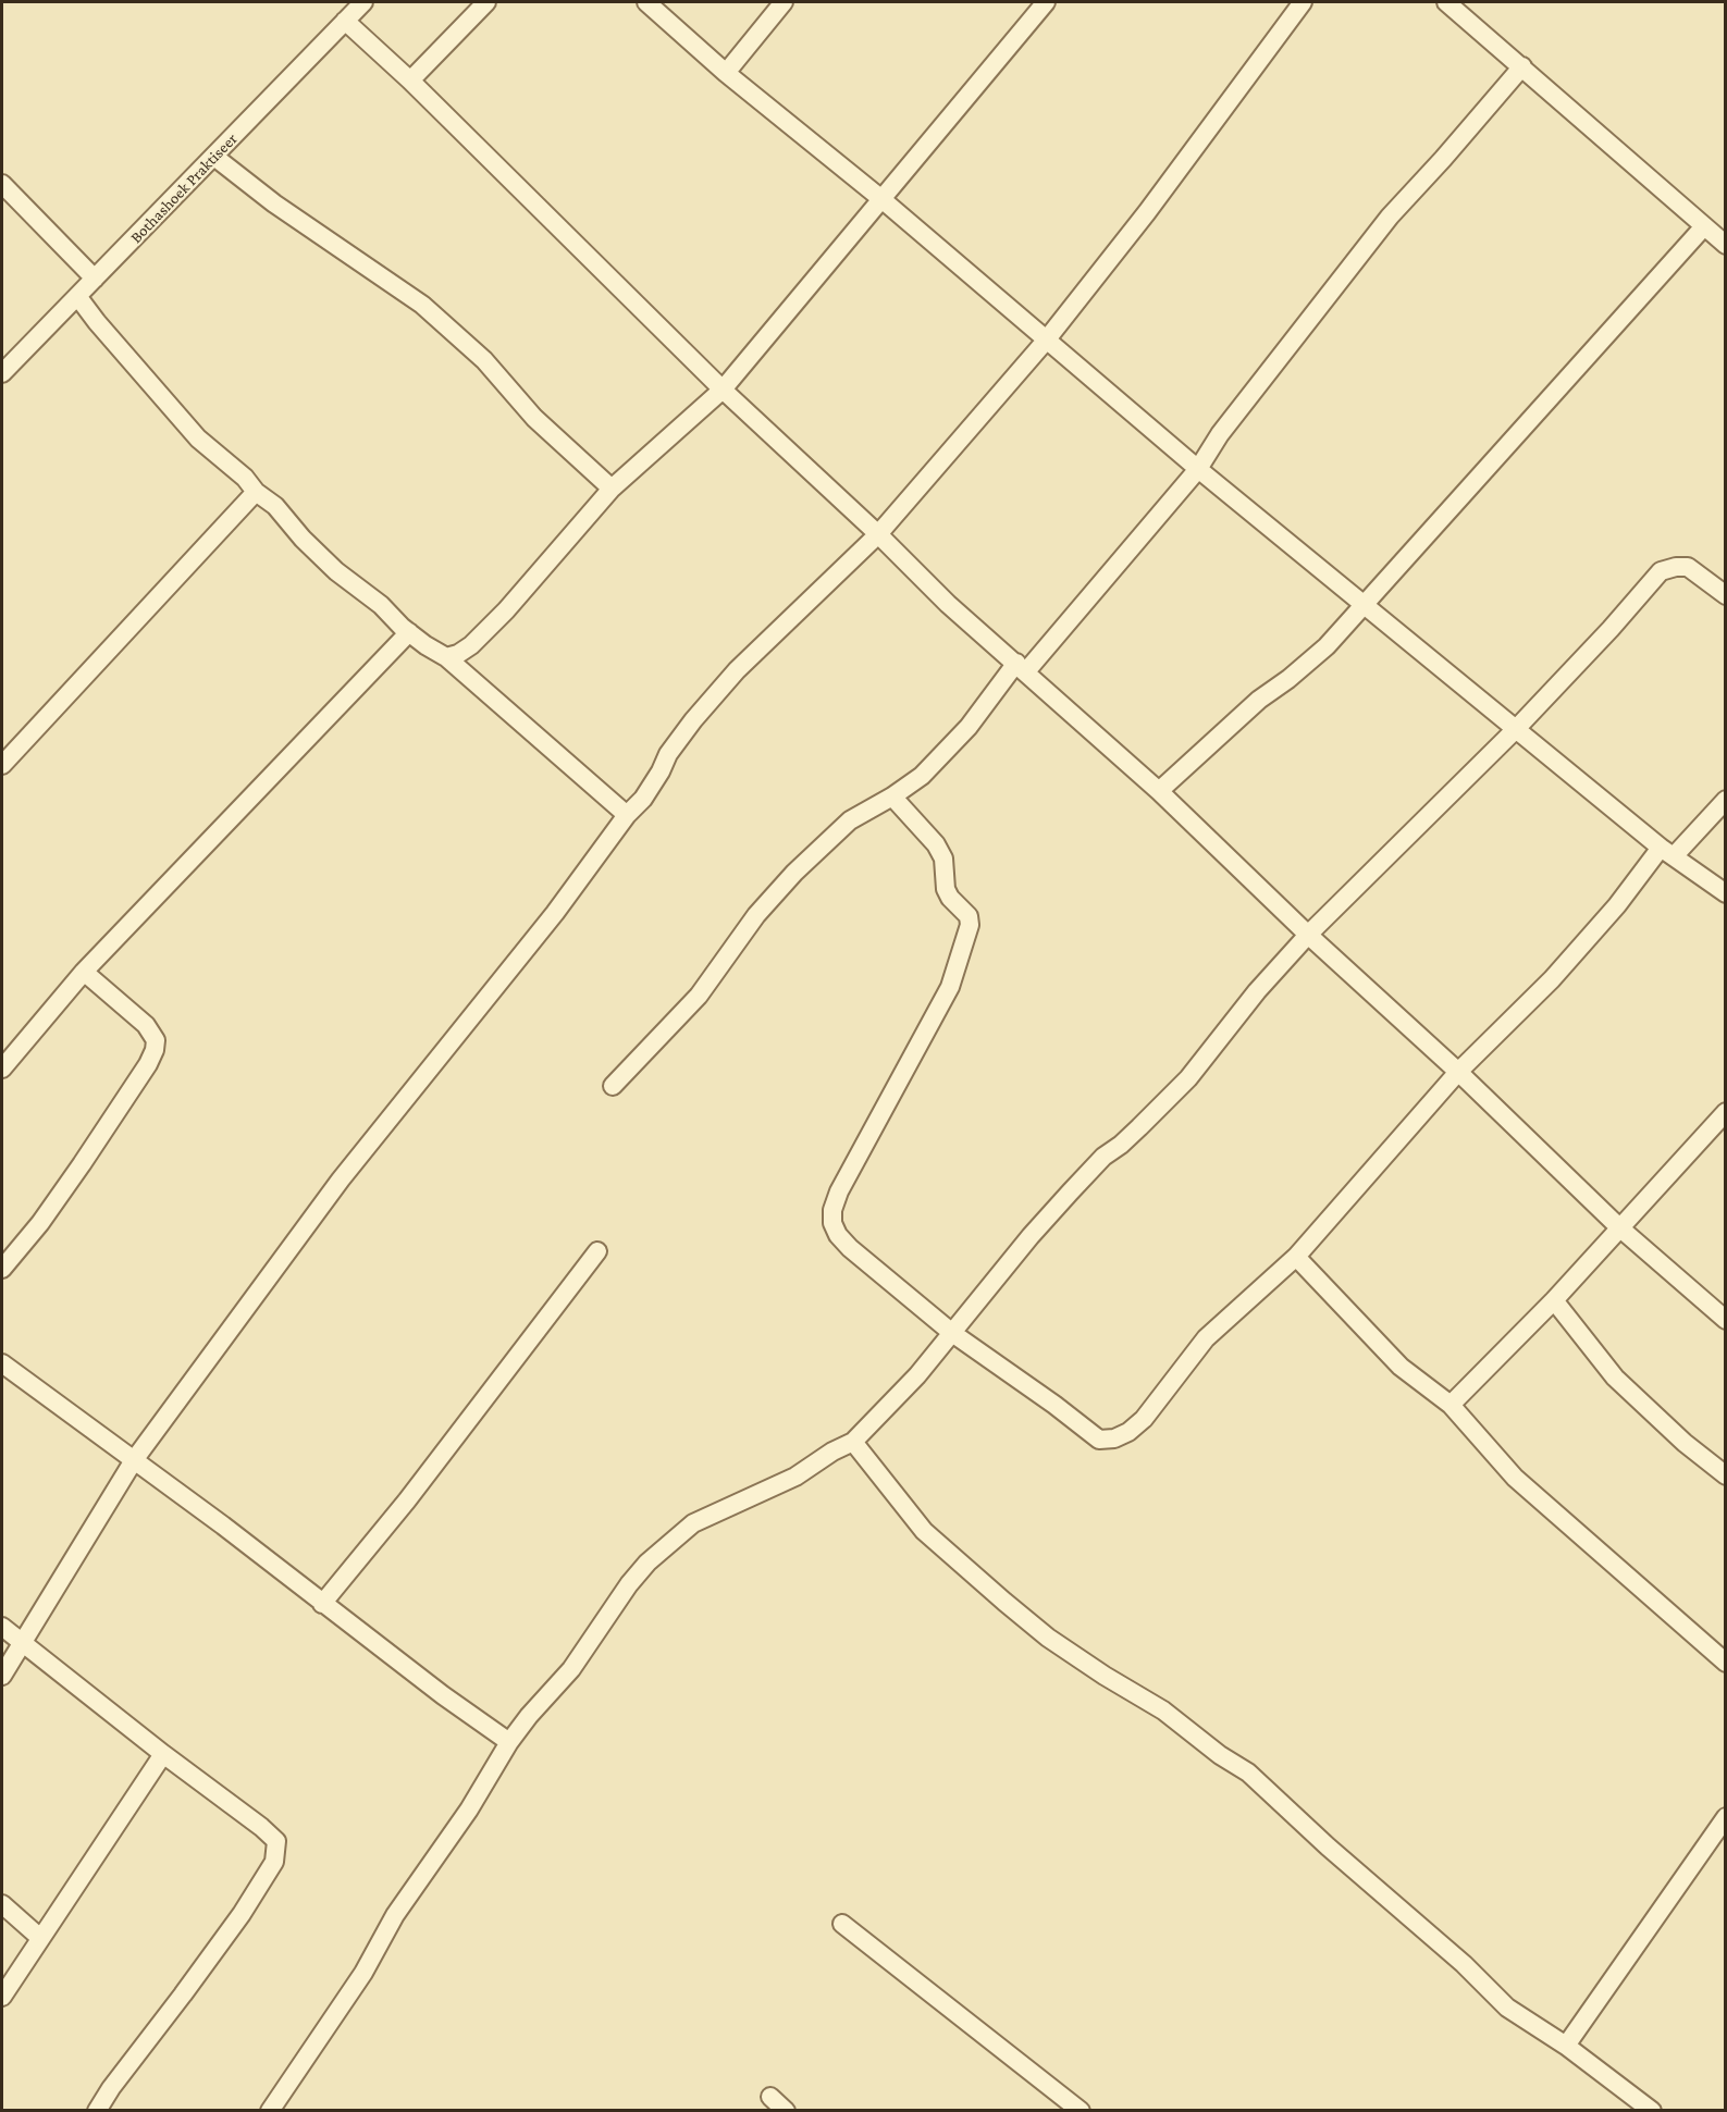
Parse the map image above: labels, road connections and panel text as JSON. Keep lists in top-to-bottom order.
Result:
{
  "streets": {
    "street": ["Bothashoek Praktiseer"]
  }
}
